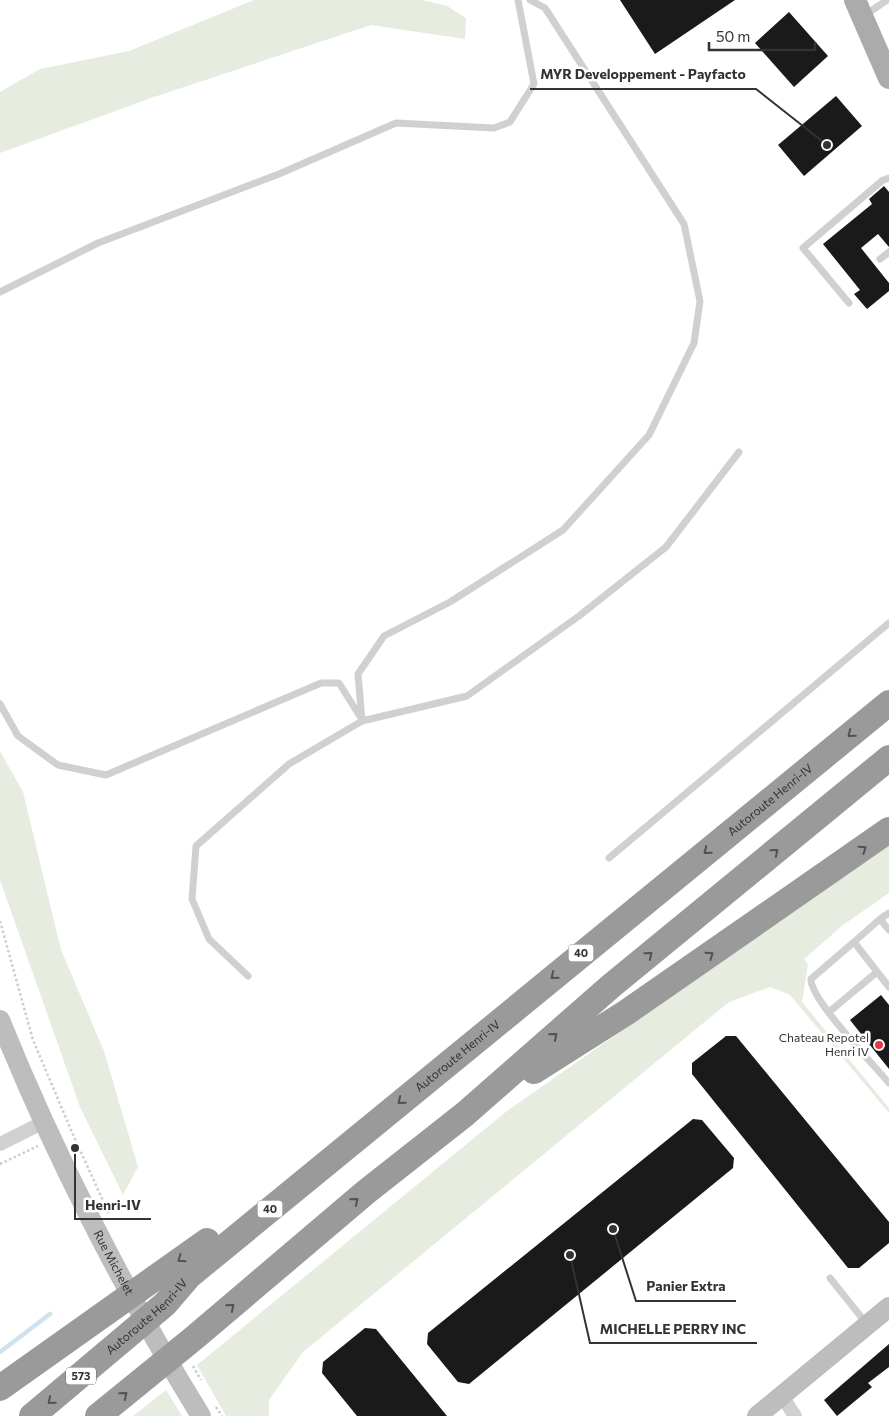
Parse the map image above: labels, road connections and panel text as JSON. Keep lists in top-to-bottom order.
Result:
{
  "streets": {
    "highway": ["Autoroute Henri-IV", "40", "573"],
    "street": ["Rue Michelet"]
  },
  "places": [
    "MYR Developpement - Payfacto",
    "Chateau Repotel Henri IV",
    "Henri-IV",
    "Panier Extra",
    "MICHELLE PERRY INC"
  ],
  "scale_bar": "50 m"
}
